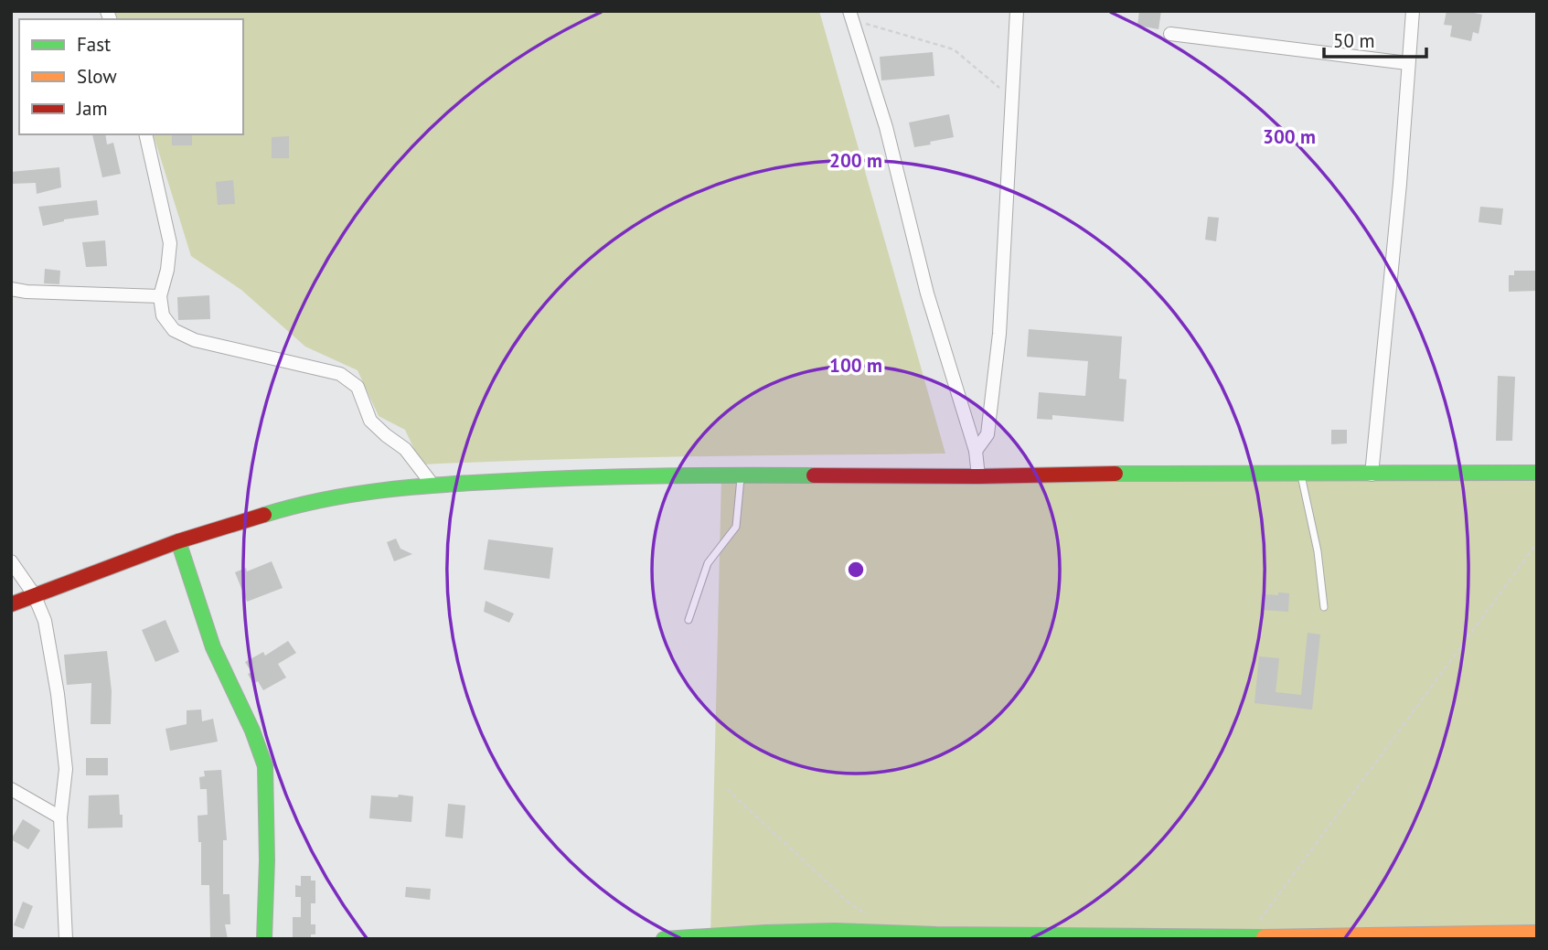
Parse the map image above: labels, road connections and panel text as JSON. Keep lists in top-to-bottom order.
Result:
{
  "legend": ["Fast", "Slow", "Jam"],
  "scale_bar": "50 m",
  "rings": ["300 m", "200 m", "100 m"]
}
